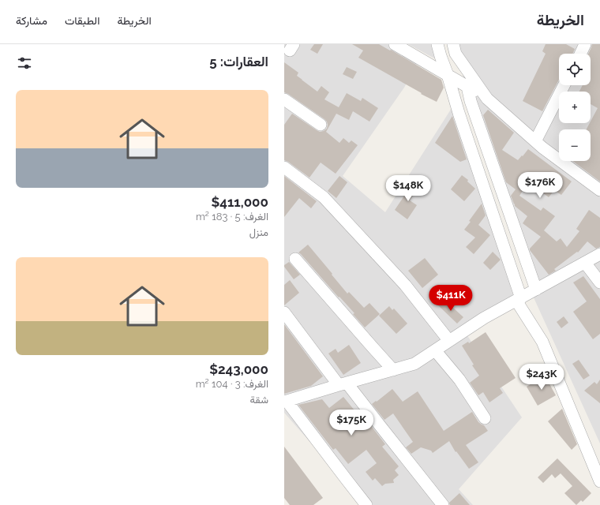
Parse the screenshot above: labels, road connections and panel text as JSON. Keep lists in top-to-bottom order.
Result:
{
  "page": {
    "header": "الخريطة",
    "nav": ["الخريطة", "الطبقات", "مشاركة"],
    "heading": "العقارات: 5",
    "map_buttons": ["+", "−"],
    "list": [
      {
        "name": "$411,000",
        "note": "الغرف: 5 · 183 m² · منزل"
      },
      {
        "name": "$243,000",
        "note": "الغرف: 3 · 104 m² · شقة"
      }
    ],
    "price": [
      "$176K",
      "$148K",
      "$411K",
      "$243K",
      "$175K"
    ]
  }
}
